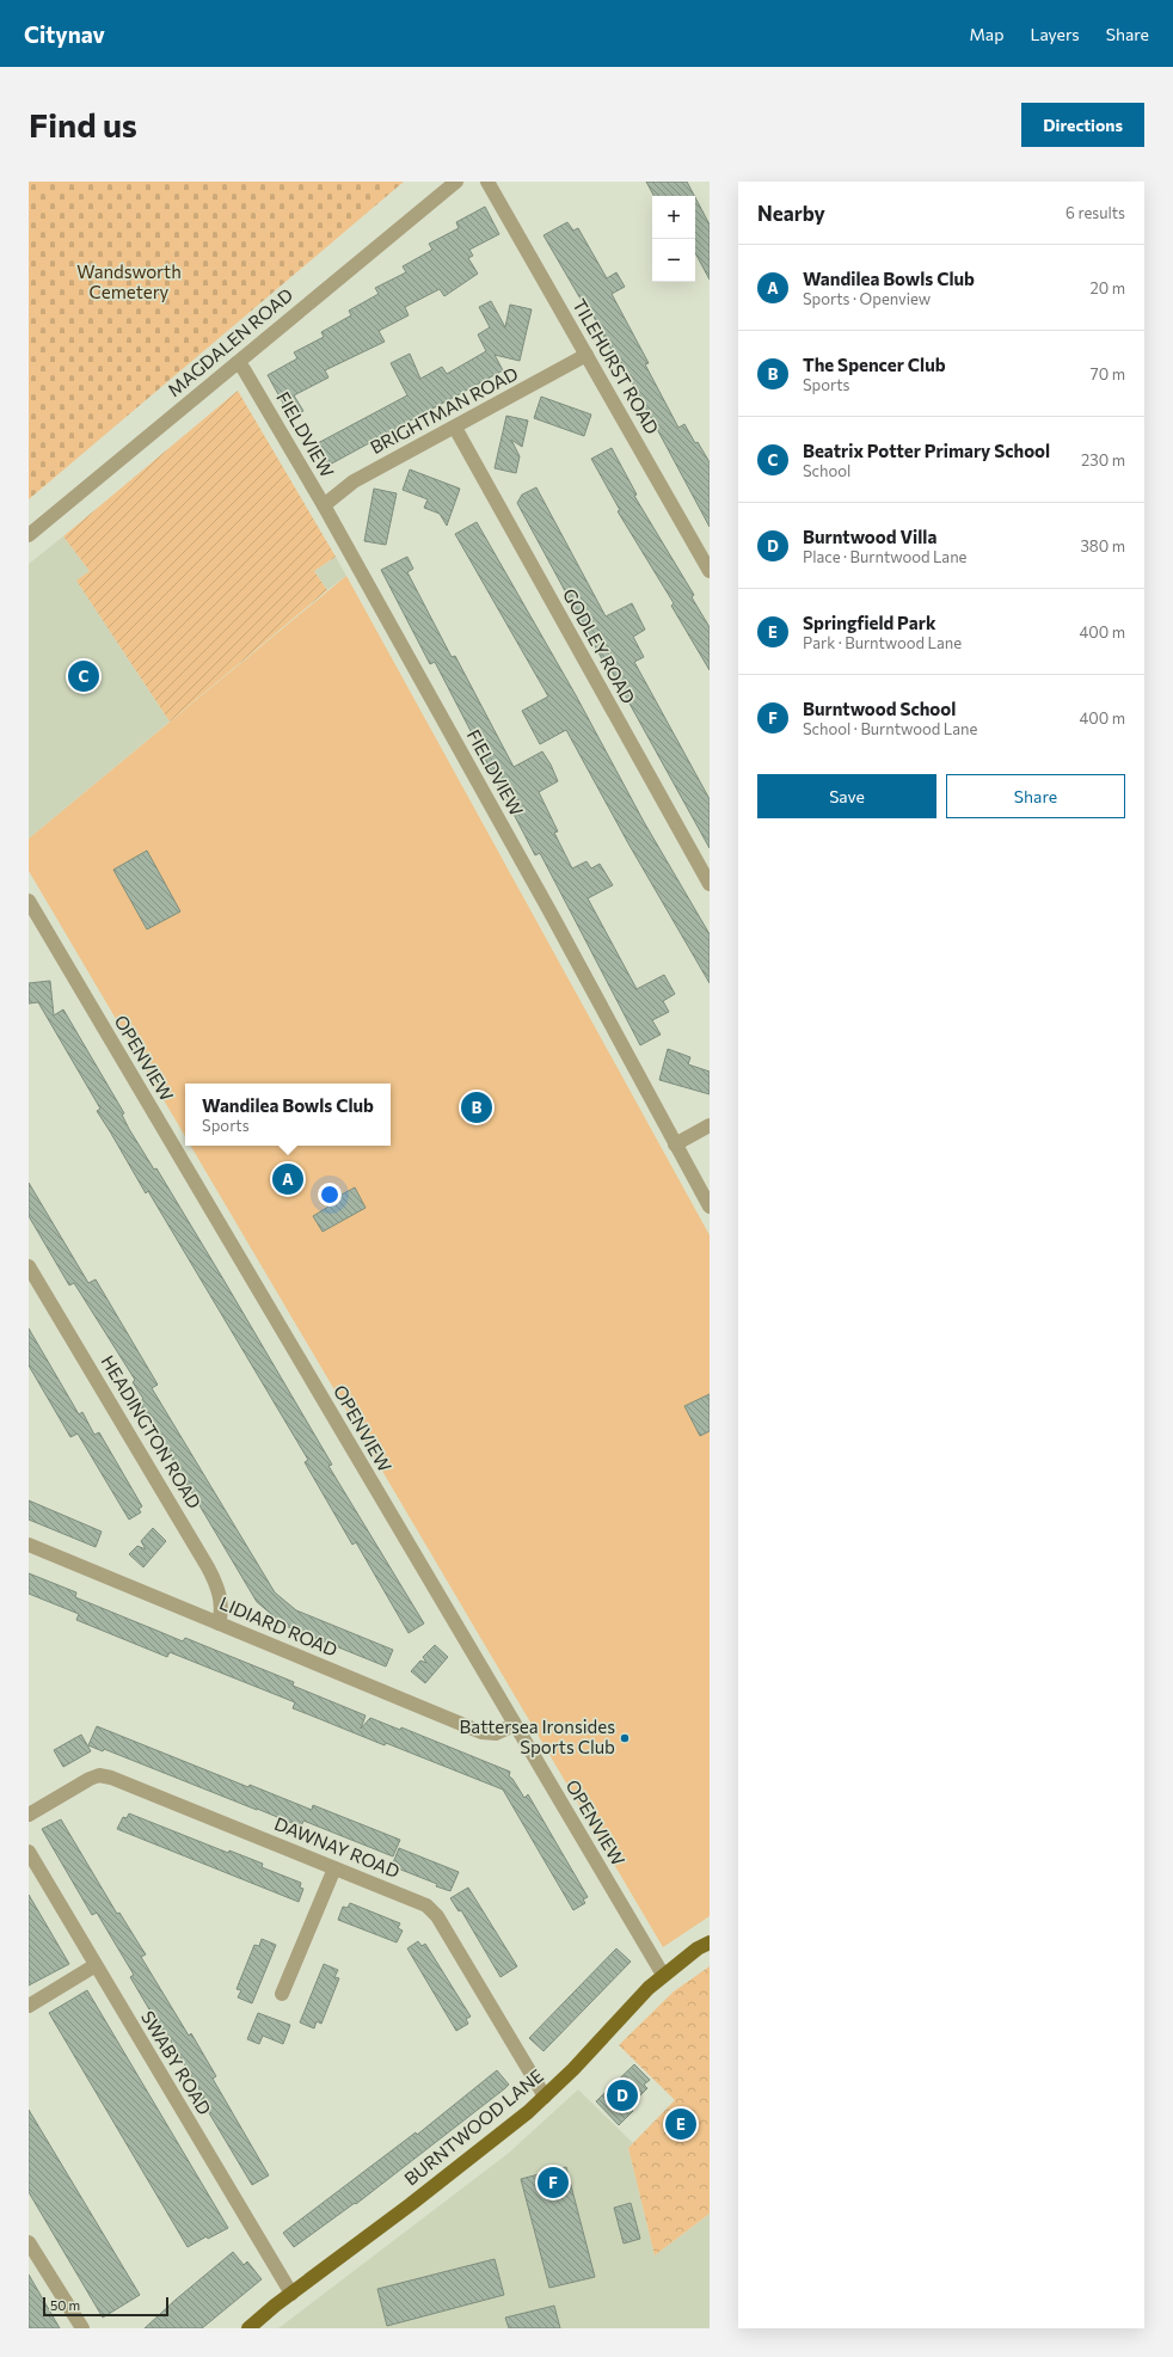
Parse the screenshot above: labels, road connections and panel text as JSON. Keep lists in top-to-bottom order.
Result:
{
  "streets": {
    "main road": ["BURNTWOOD LANE"],
    "street": [
      "MAGDALEN ROAD",
      "TILEHURST ROAD",
      "BRIGHTMAN ROAD",
      "FIELDVIEW",
      "GODLEY ROAD",
      "OPENVIEW",
      "HEADINGTON ROAD",
      "LIDIARD ROAD",
      "DAWNAY ROAD",
      "SWABY ROAD"
    ]
  },
  "crossings": [
    ["MAGDALEN ROAD", "FIELDVIEW"],
    ["TILEHURST ROAD", "BRIGHTMAN ROAD"],
    ["BRIGHTMAN ROAD", "FIELDVIEW"],
    ["BRIGHTMAN ROAD", "GODLEY ROAD"],
    ["OPENVIEW", "LIDIARD ROAD"],
    ["OPENVIEW", "BURNTWOOD LANE"],
    ["HEADINGTON ROAD", "LIDIARD ROAD"],
    ["DAWNAY ROAD", "BURNTWOOD LANE"],
    ["SWABY ROAD", "BURNTWOOD LANE"]
  ],
  "parks": ["Wandsworth Cemetery"],
  "places": ["Battersea Ironsides Sports Club"],
  "scale_bar": "50 m",
  "page": {
    "header": "Citynav",
    "nav": ["Map", "Layers", "Share"],
    "buttons": [
      "Directions",
      ["Save", "Share"]
    ],
    "title": "Find us",
    "heading": ["Nearby", "6 results"],
    "map_buttons": ["+", "−"],
    "list": [
      {
        "mark": "A",
        "name": "Wandilea Bowls Club",
        "note": "Sports · Openview",
        "value": "20 m"
      },
      {
        "mark": "B",
        "name": "The Spencer Club",
        "note": "Sports",
        "value": "70 m"
      },
      {
        "mark": "C",
        "name": "Beatrix Potter Primary School",
        "note": "School",
        "value": "230 m"
      },
      {
        "mark": "D",
        "name": "Burntwood Villa",
        "note": "Place · Burntwood Lane",
        "value": "380 m"
      },
      {
        "mark": "E",
        "name": "Springfield Park",
        "note": "Park · Burntwood Lane",
        "value": "400 m"
      },
      {
        "mark": "F",
        "name": "Burntwood School",
        "note": "School · Burntwood Lane",
        "value": "400 m"
      }
    ],
    "pins": [
      "C",
      "B",
      "A",
      "D",
      "E",
      "F"
    ],
    "popup": ["Wandilea Bowls Club", "Sports"],
    "scale": "50 m"
  }
}
